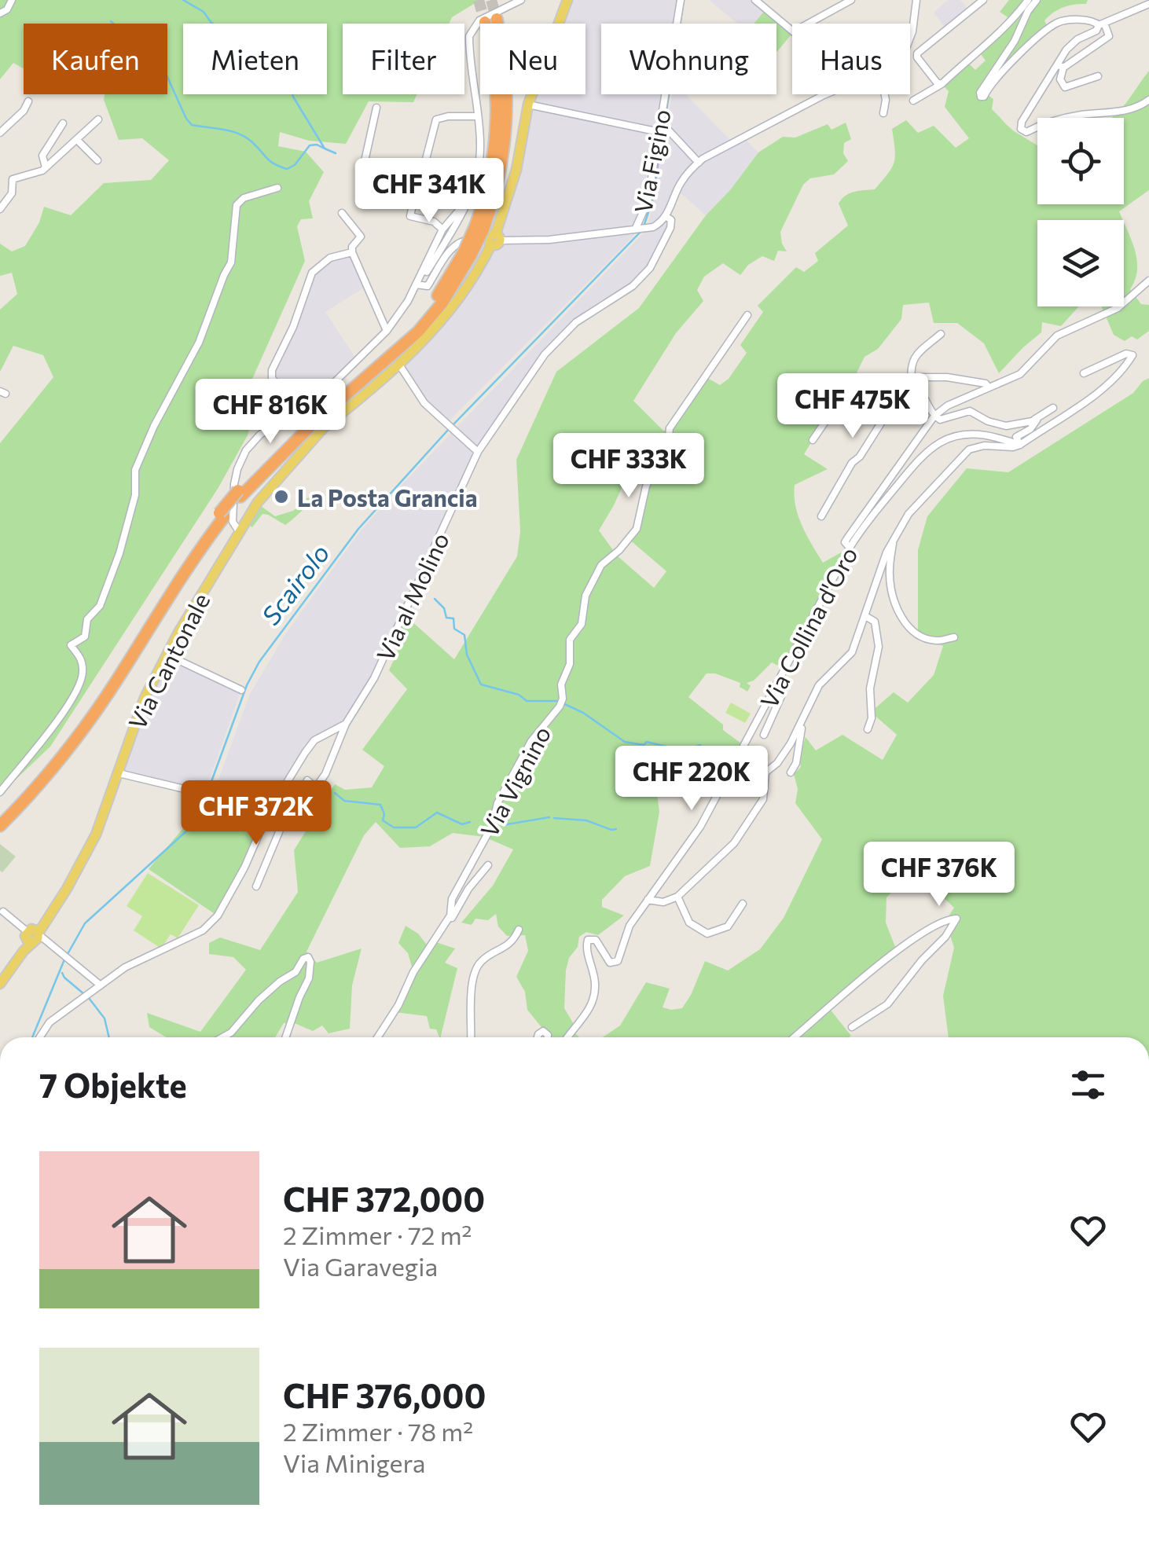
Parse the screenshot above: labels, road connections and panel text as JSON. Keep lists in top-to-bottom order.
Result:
{
  "streets": {
    "main road": ["Via Cantonale"],
    "street": [
      "Via Figino",
      "Via al Molino",
      "Via Collina d'Oro",
      "Via Vignino"
    ]
  },
  "water": ["Scairolo"],
  "places": ["La Posta Grancia"],
  "page": {
    "chip": [
      "Kaufen",
      "Mieten",
      "Filter",
      "Neu",
      "Wohnung",
      "Haus"
    ],
    "price": [
      "CHF 341K",
      "CHF 475K",
      "CHF 816K",
      "CHF 333K",
      "CHF 220K",
      "CHF 372K",
      "CHF 376K"
    ],
    "heading": "7 Objekte",
    "list": [
      {
        "name": "CHF 372,000",
        "note": "2 Zimmer · 72 m² · Via Garavegia"
      },
      {
        "name": "CHF 376,000",
        "note": "2 Zimmer · 78 m² · Via Minigera"
      }
    ]
  }
}
